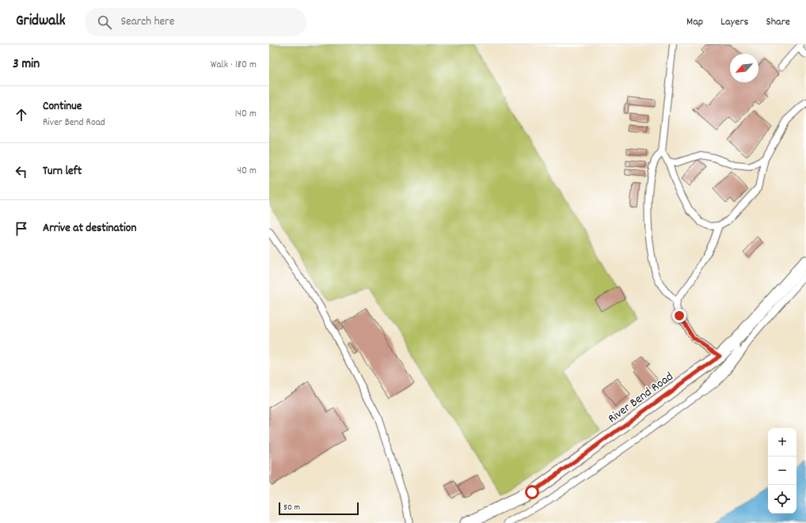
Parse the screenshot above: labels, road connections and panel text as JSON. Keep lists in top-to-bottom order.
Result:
{
  "streets": {
    "street": ["River Bend Road"]
  },
  "scale_bar": "50 m",
  "north": "bottom left",
  "page": {
    "header": "Gridwalk",
    "search": "Search here",
    "nav": ["Map", "Layers", "Share"],
    "heading": ["3 min", "Walk · 180 m"],
    "list": [
      ["Continue", "River Bend Road", "140 m"],
      ["Turn left", "40 m"],
      "Arrive at destination"
    ],
    "map_buttons": ["+", "−"],
    "scale": "50 m"
  }
}
